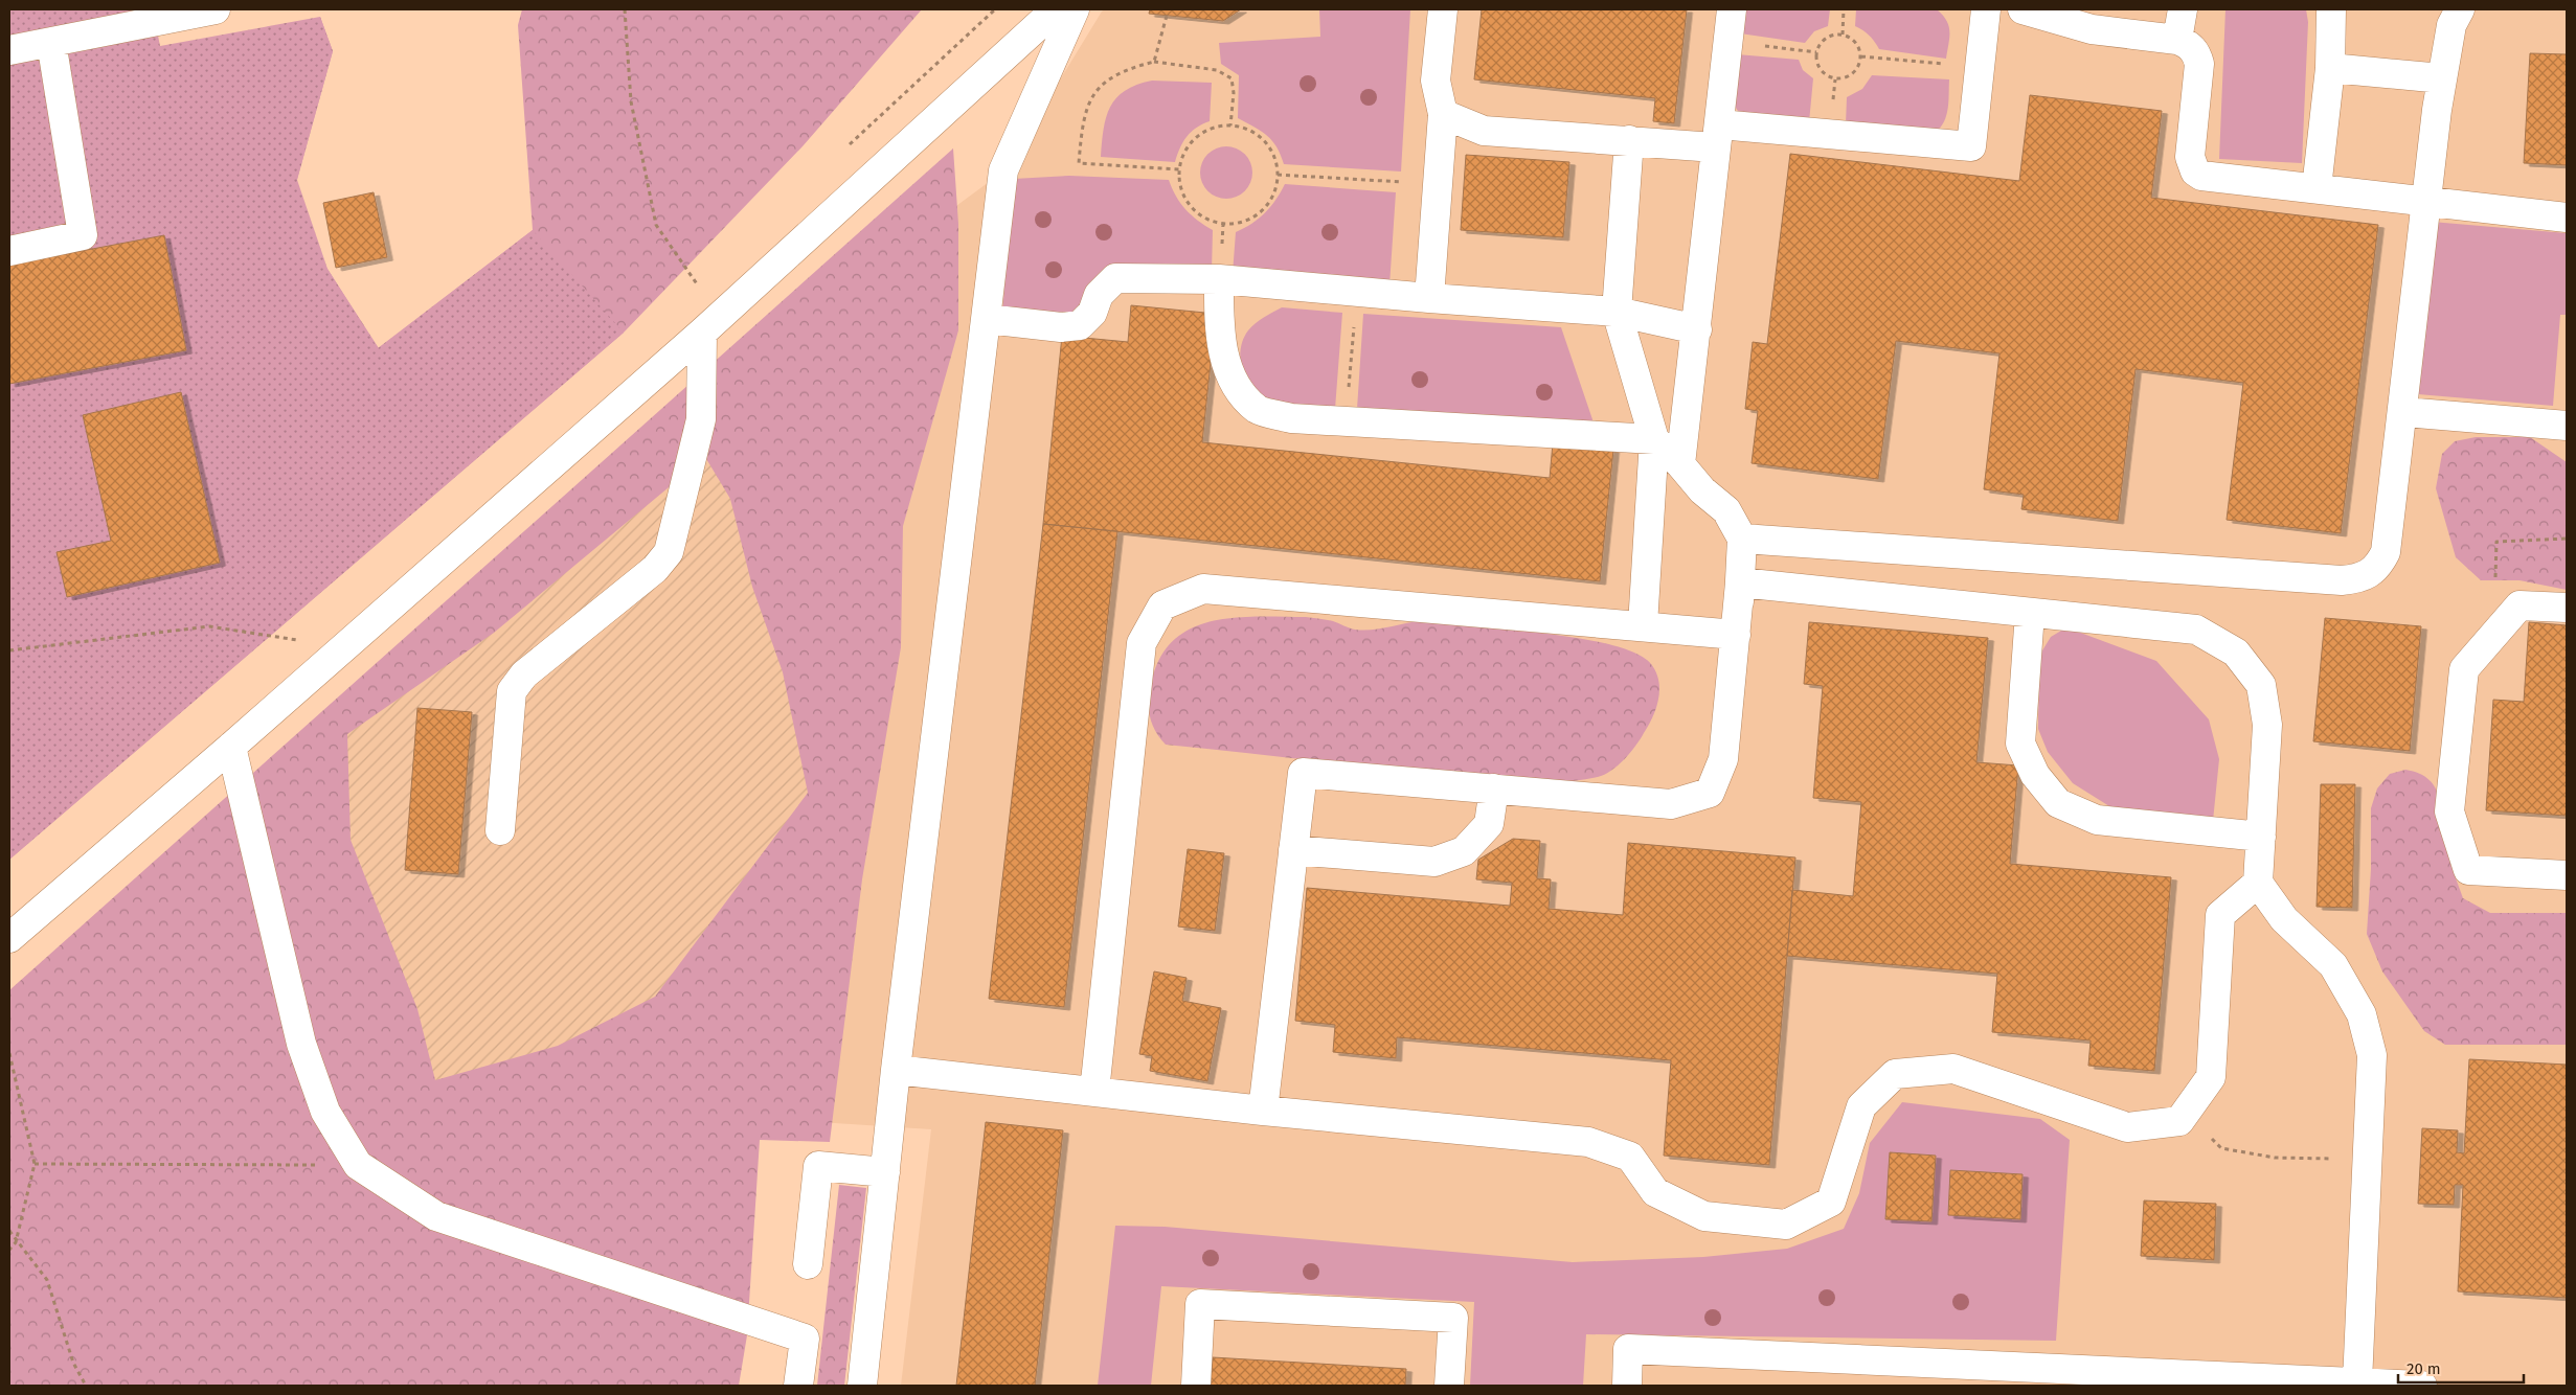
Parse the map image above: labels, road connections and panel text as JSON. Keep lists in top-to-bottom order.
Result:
{
  "scale_bar": "20 m"
}
